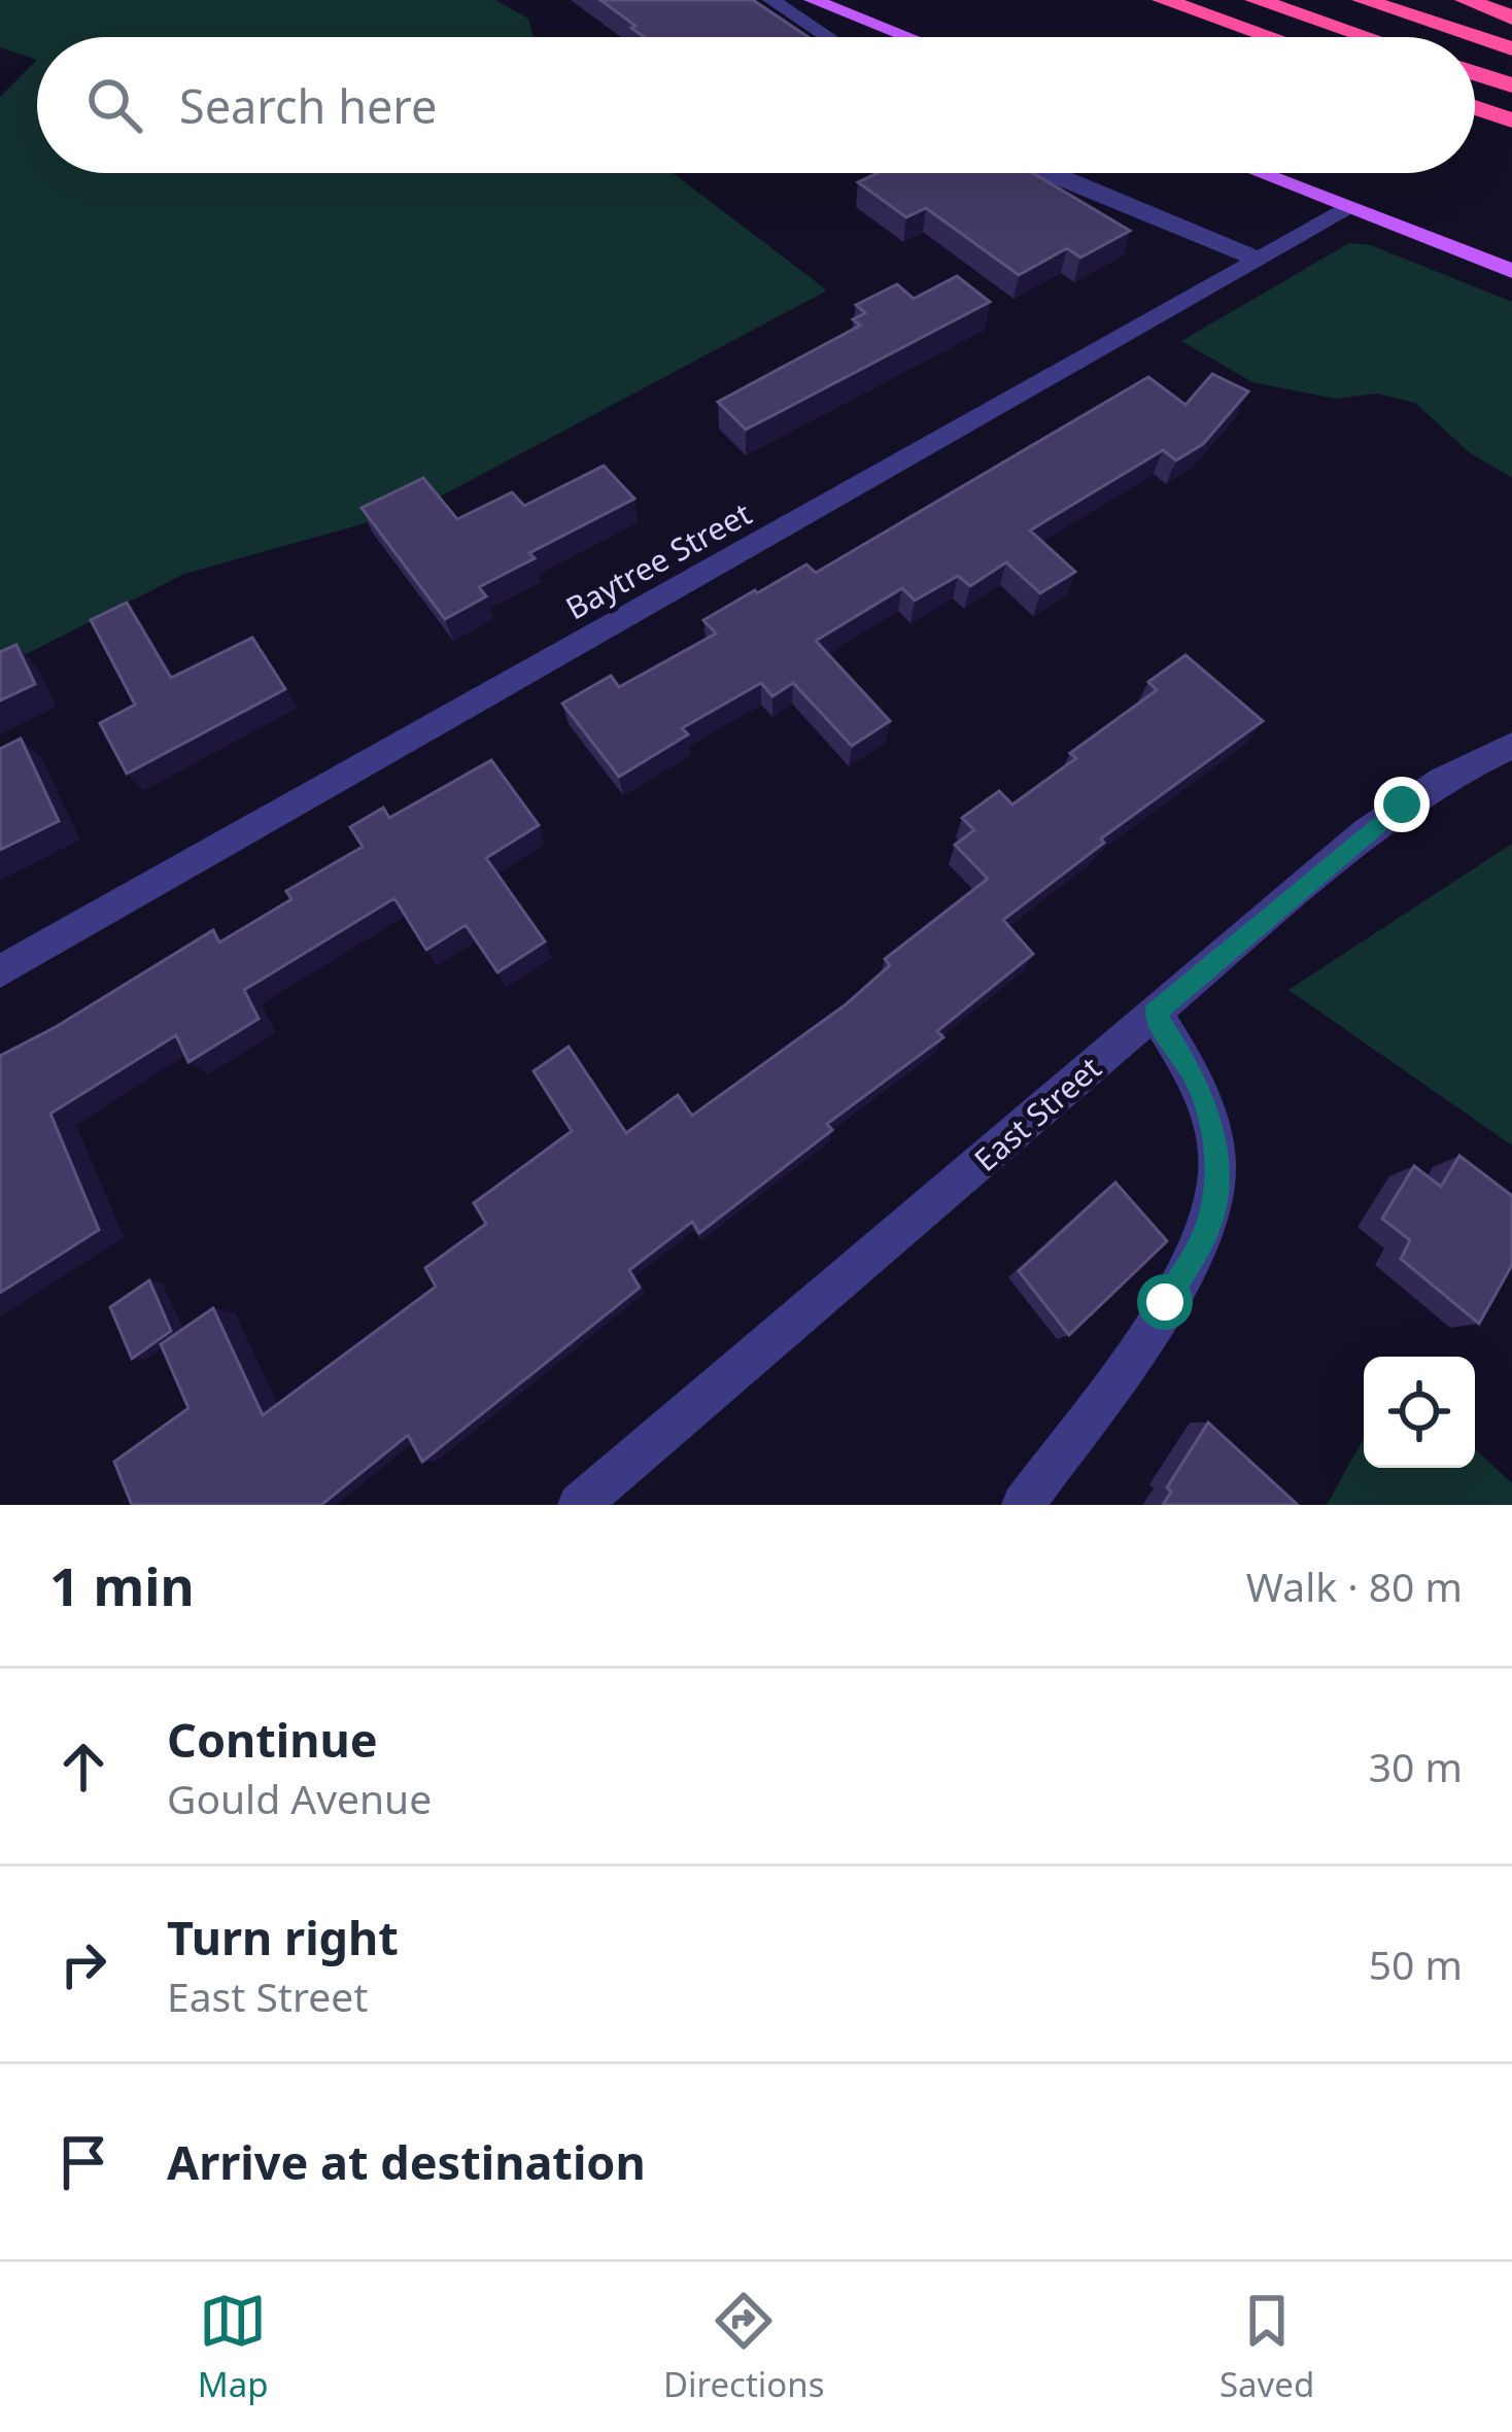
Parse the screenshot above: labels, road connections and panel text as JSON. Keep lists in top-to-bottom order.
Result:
{
  "streets": {
    "street": ["Baytree Street", "East Street"]
  },
  "page": {
    "search": "Search here",
    "heading": ["1 min", "Walk · 80 m"],
    "list": [
      ["Continue", "Gould Avenue", "30 m"],
      ["Turn right", "East Street", "50 m"],
      "Arrive at destination"
    ],
    "nav": ["Map", "Directions", "Saved"]
  }
}
